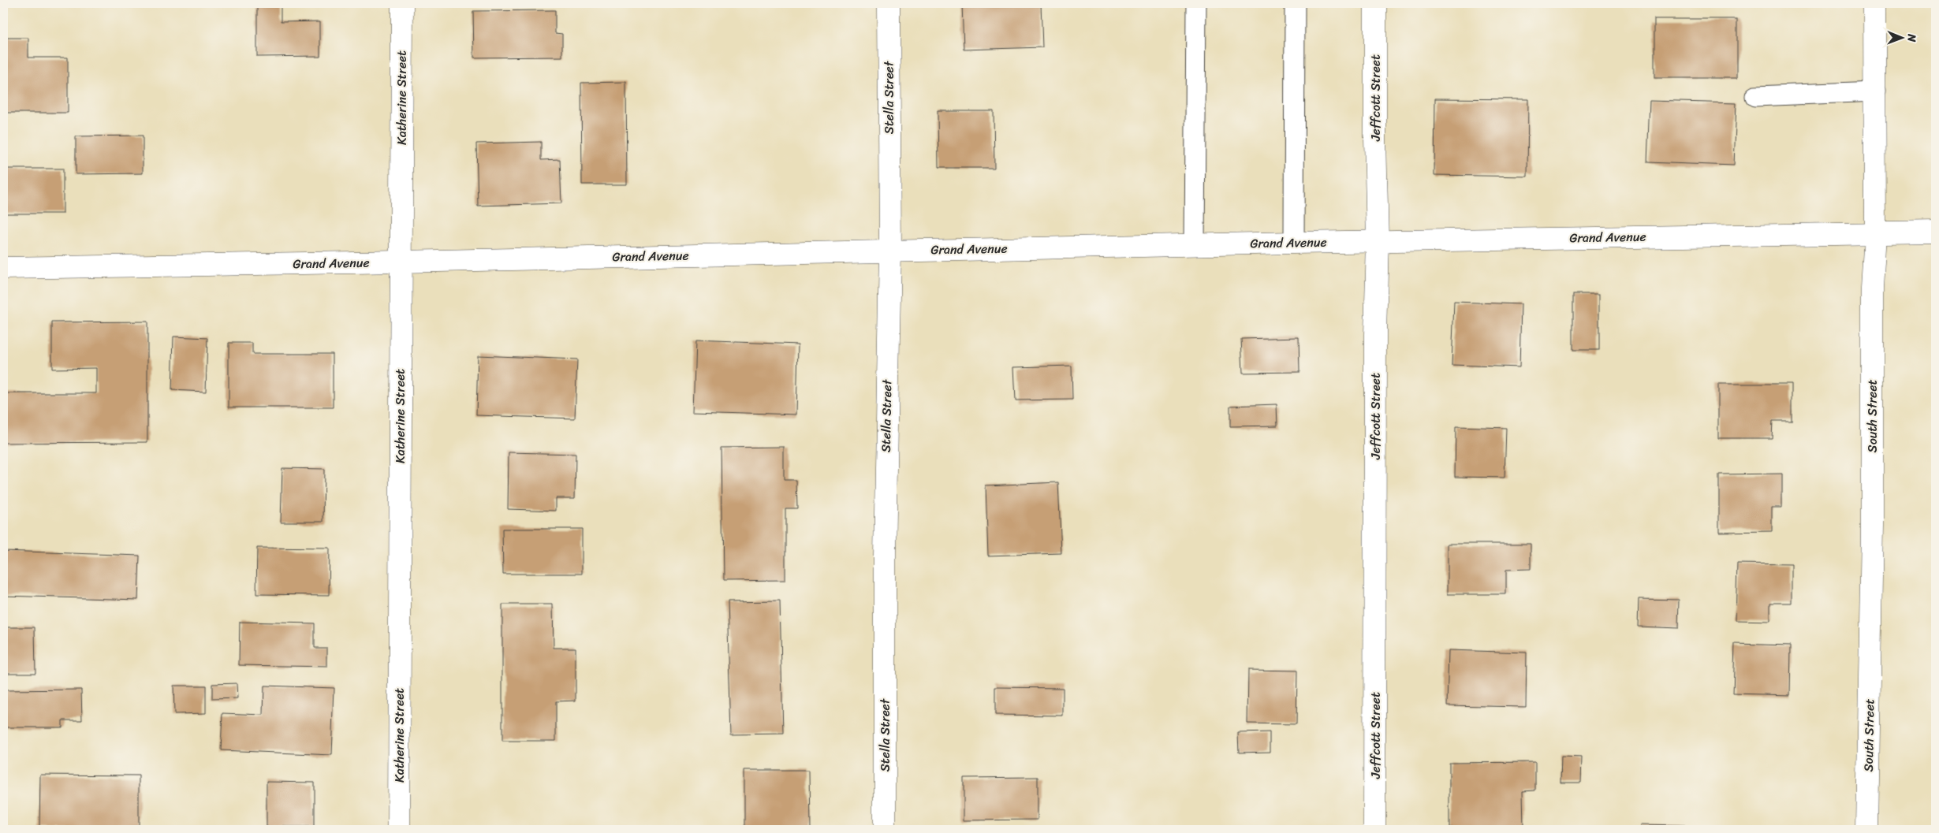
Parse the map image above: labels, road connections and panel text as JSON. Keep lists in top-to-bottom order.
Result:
{
  "streets": {
    "street": [
      "Katherine Street",
      "Stella Street",
      "Jeffcott Street",
      "Grand Avenue",
      "South Street"
    ]
  },
  "crossings": [
    ["Katherine Street", "Grand Avenue"],
    ["Stella Street", "Grand Avenue"],
    ["Jeffcott Street", "Grand Avenue"],
    ["Grand Avenue", "South Street"]
  ],
  "north": "right"
}
